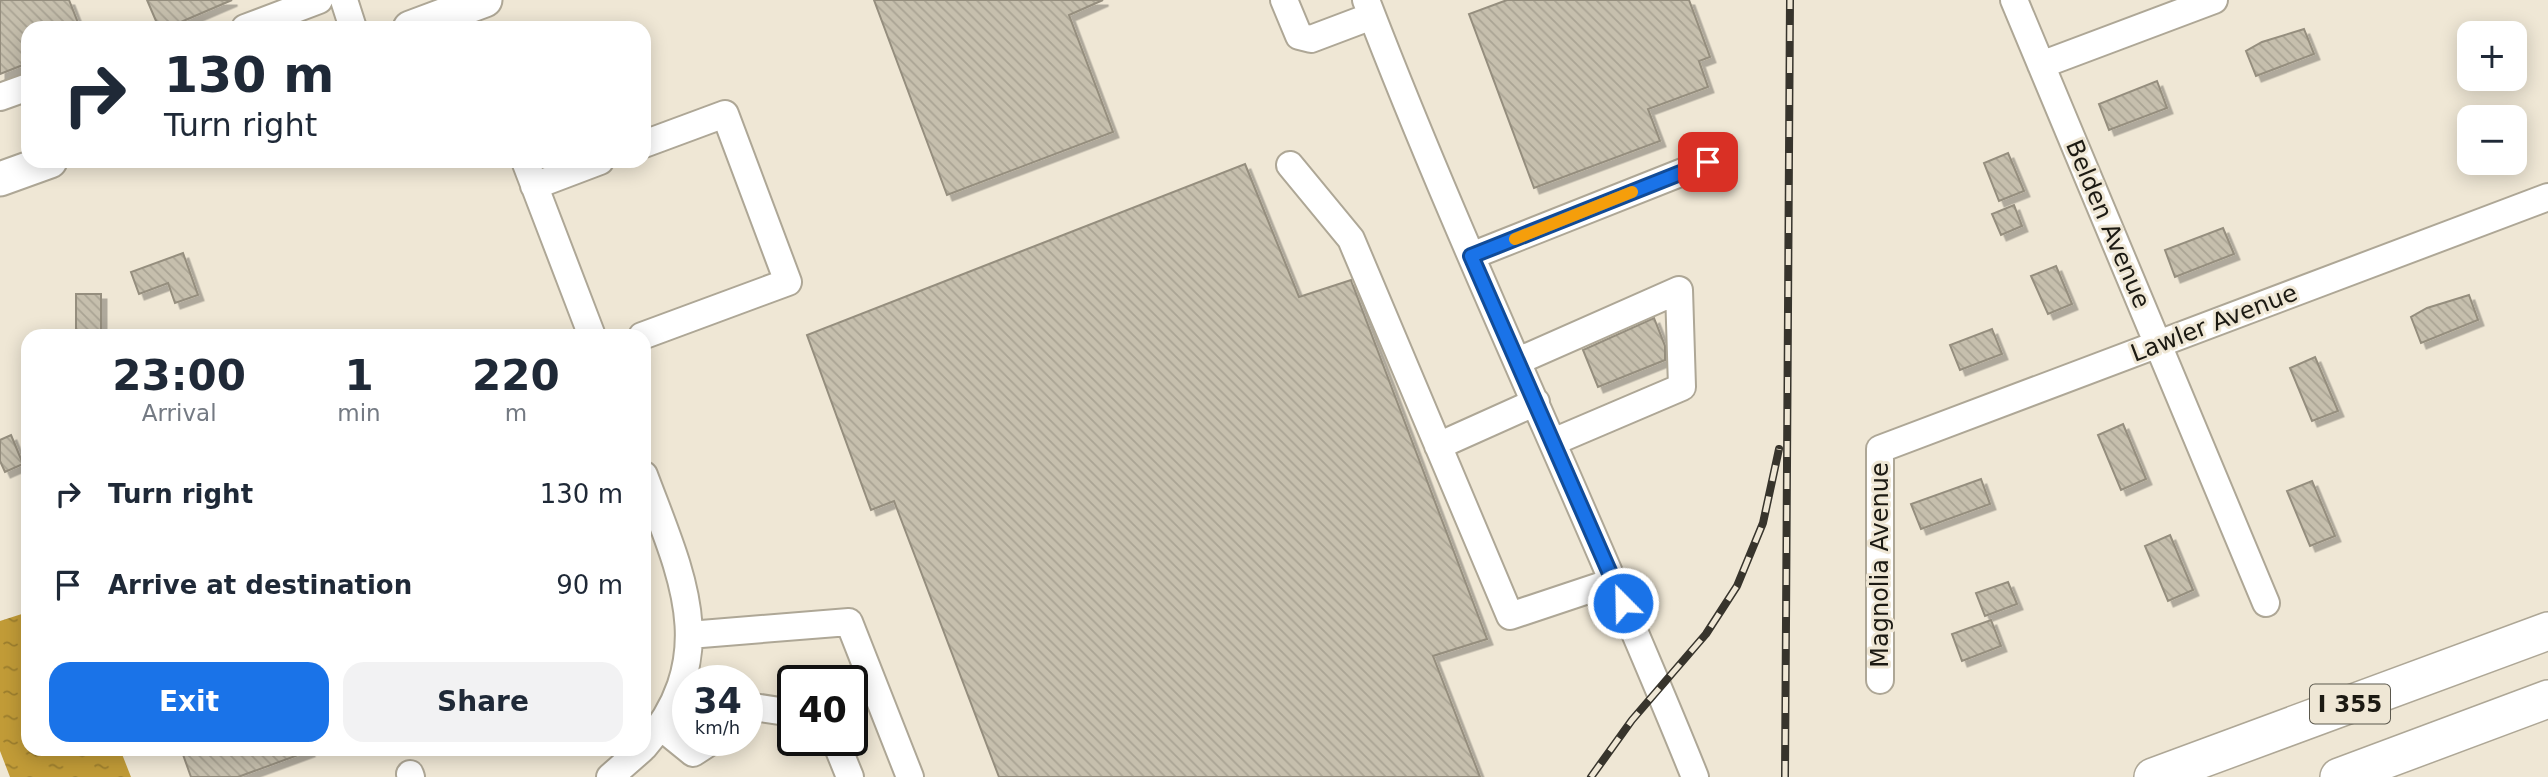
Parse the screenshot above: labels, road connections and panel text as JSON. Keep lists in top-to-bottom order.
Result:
{
  "streets": {
    "highway": ["I 355"],
    "street": ["Belden Avenue", "Lawler Avenue", "Magnolia Avenue"]
  },
  "crossings": [
    ["Belden Avenue", "Lawler Avenue"],
    ["Lawler Avenue", "Magnolia Avenue"]
  ],
  "page": {
    "map_buttons": ["+", "−"],
    "turn": ["130 m", "Turn right"],
    "eta": [
      "23:00",
      "Arrival",
      "1",
      "min",
      "220",
      "m"
    ],
    "list": [
      {
        "name": "Turn right",
        "value": "130 m"
      },
      {
        "name": "Arrive at destination",
        "value": "90 m"
      }
    ],
    "buttons": ["Exit", "Share"],
    "speed": "34 km/h",
    "limit": "40"
  }
}
